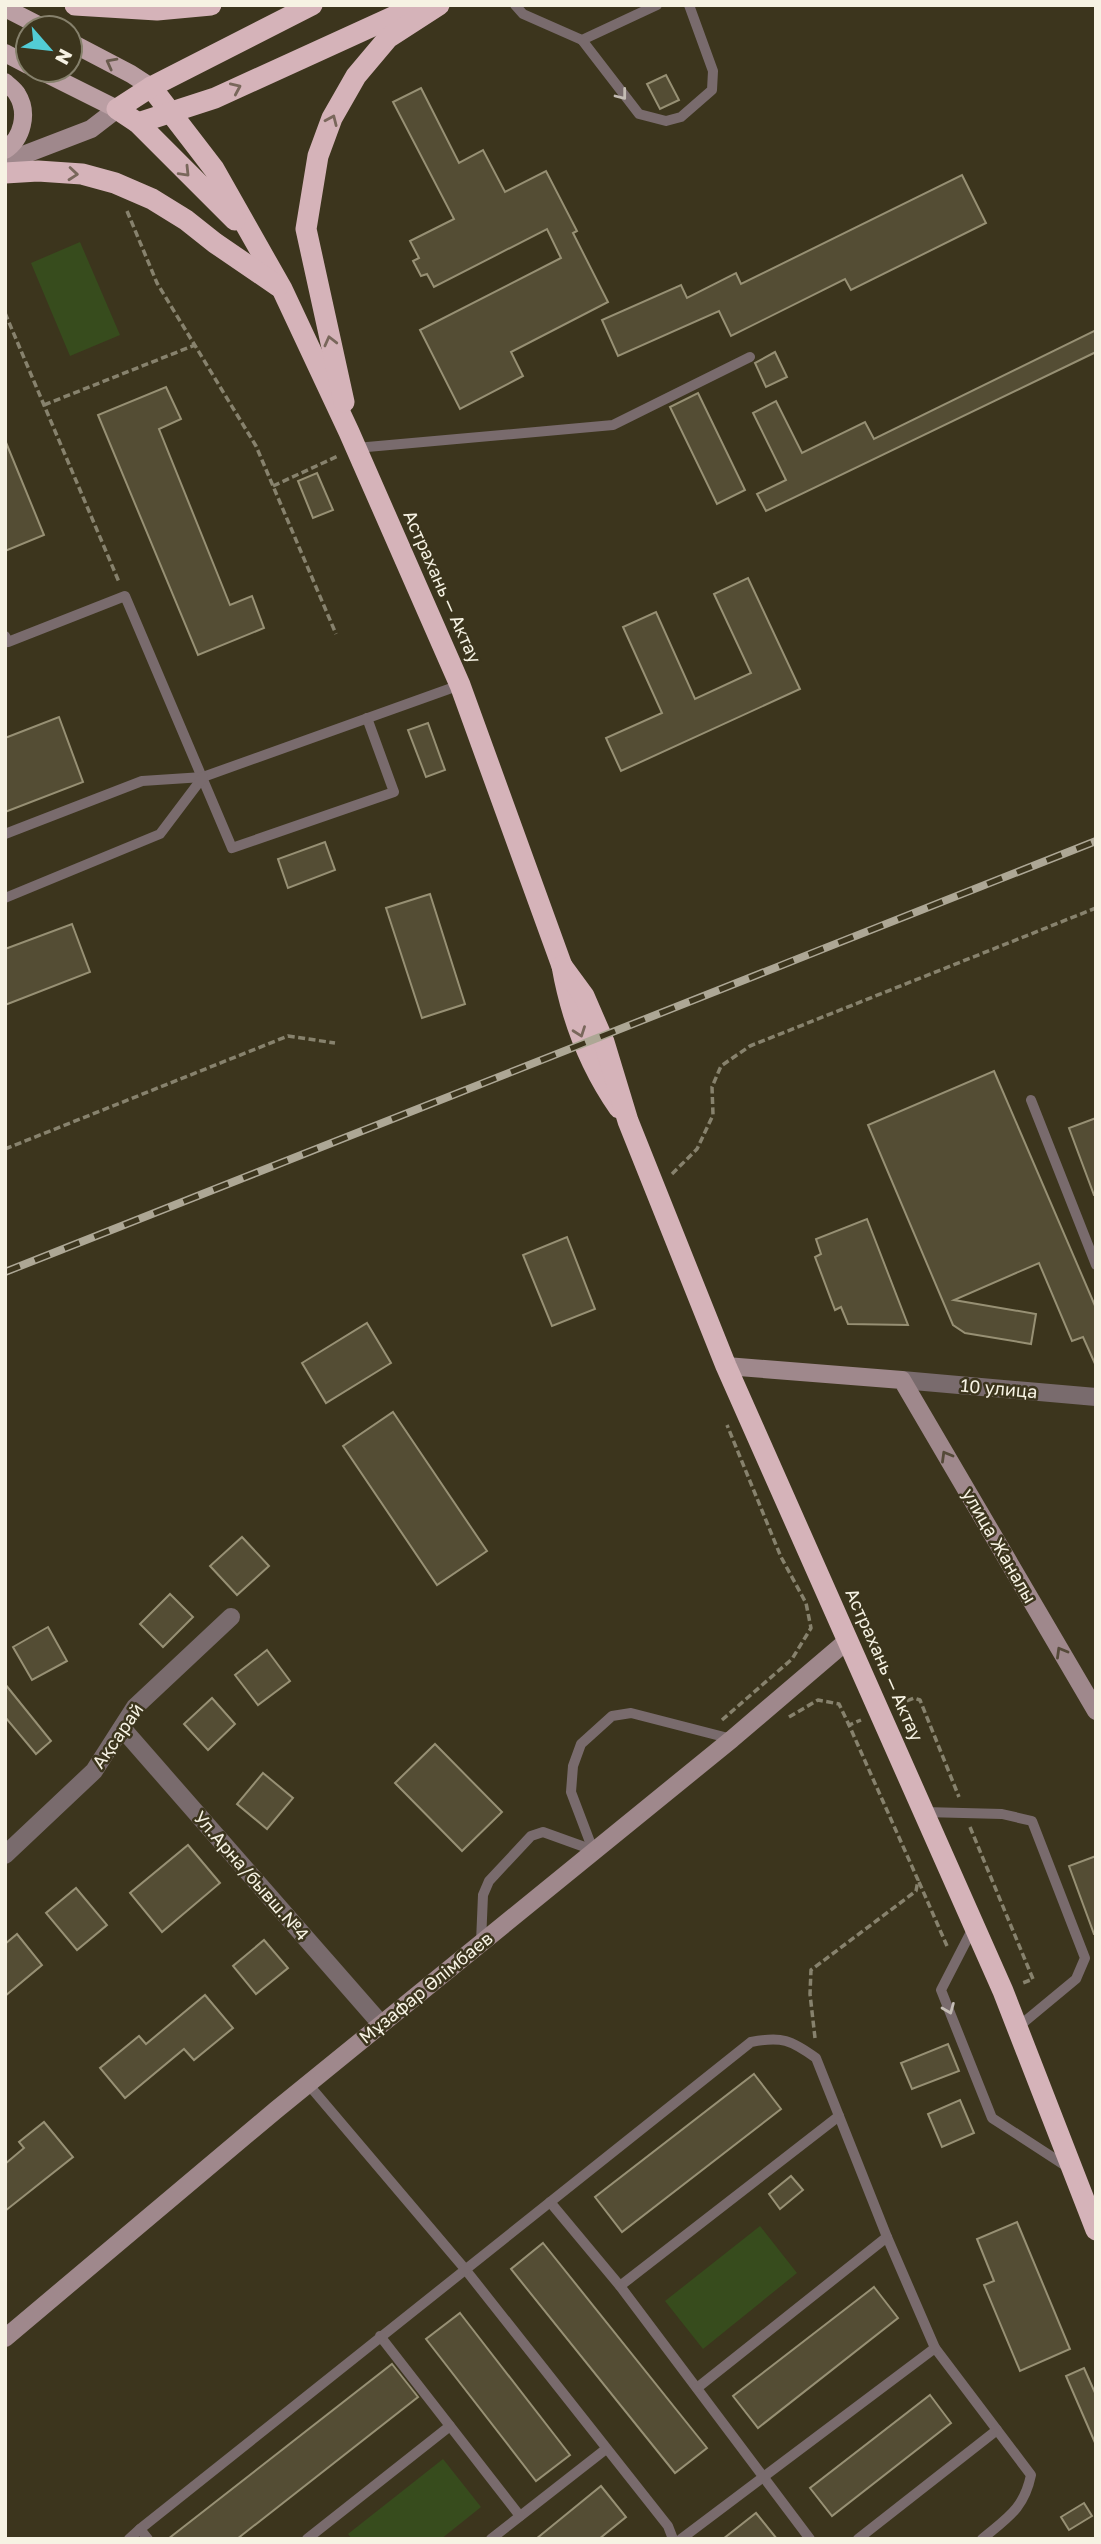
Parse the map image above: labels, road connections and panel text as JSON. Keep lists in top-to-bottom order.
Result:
{
  "streets": {
    "highway": ["Астрахань — Актау"],
    "street": [
      "10 улица",
      "улица Жаналы",
      "Ақсарай",
      "Ул.Арна/бывш.№4",
      "Мұзафар Әлімбаев"
    ]
  },
  "crossings": [
    ["Астрахань — Актау", "Мұзафар Әлімбаев"],
    ["10 улица", "улица Жаналы"],
    ["Ақсарай", "Ул.Арна/бывш.№4"],
    ["Ул.Арна/бывш.№4", "Мұзафар Әлімбаев"]
  ],
  "one_way": ["улица Жаналы"],
  "north": "bottom right"
}
